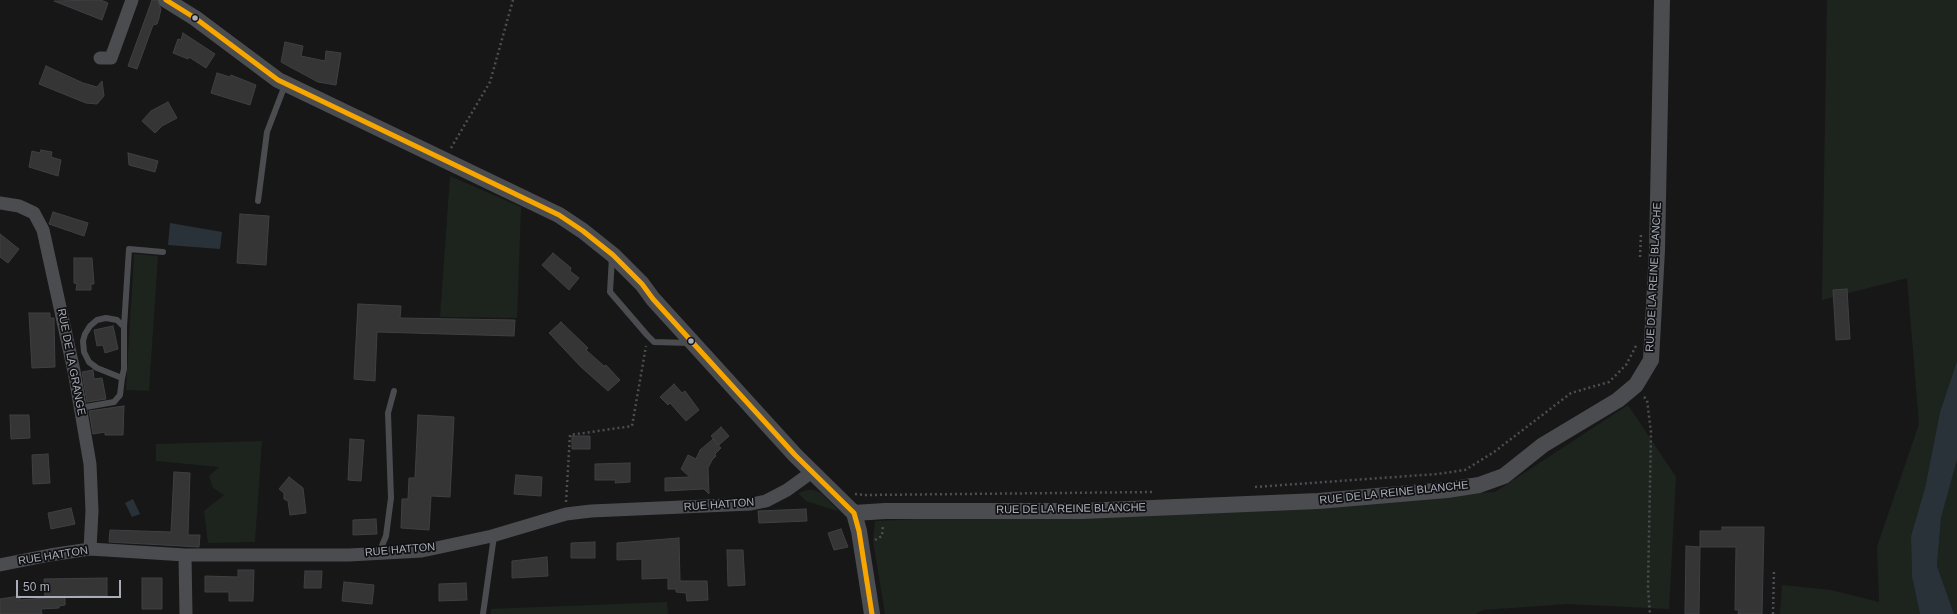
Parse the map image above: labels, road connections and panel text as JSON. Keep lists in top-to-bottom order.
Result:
{
  "streets": {
    "street": ["RUE DE LA REINE BLANCHE", "RUE DE LA GRANGE", "RUE HATTON"]
  },
  "crossings": [
    ["RUE DE LA GRANGE", "RUE HATTON"]
  ],
  "scale_bar": "50 m"
}
